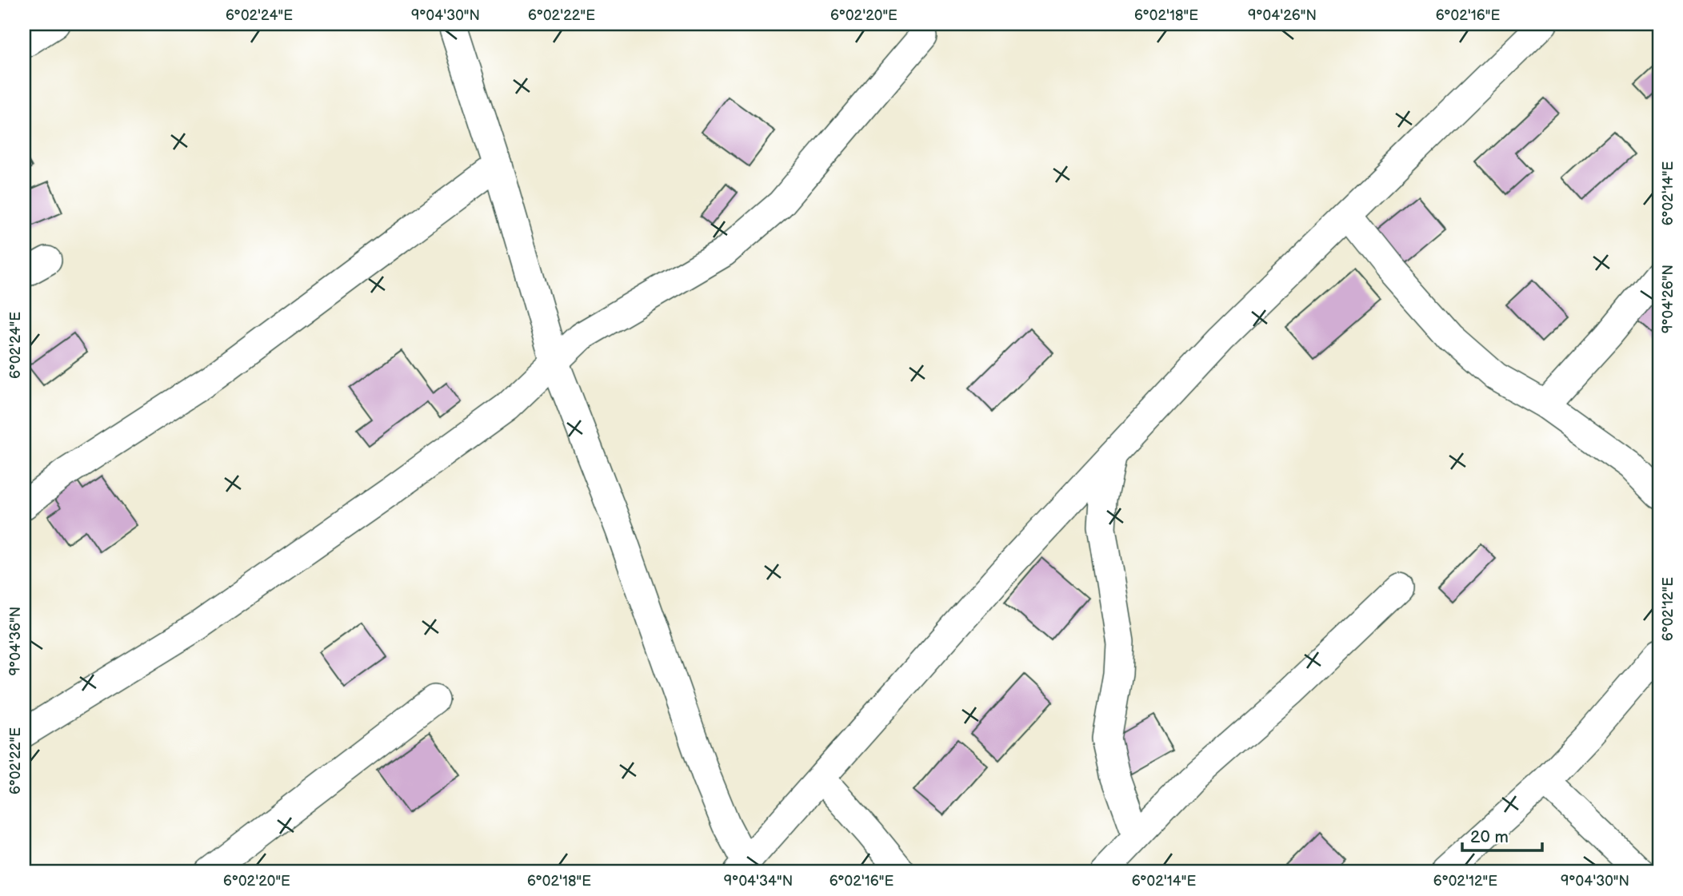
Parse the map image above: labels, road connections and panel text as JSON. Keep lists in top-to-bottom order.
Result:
{
  "scale_bar": "20 m",
  "coordinates": [
    "6°02'24\"E",
    "9°04'30\"N",
    "6°02'22\"E",
    "6°02'20\"E",
    "6°02'18\"E",
    "9°04'26\"N",
    "6°02'16\"E",
    "6°02'14\"E",
    "6°02'12\"E",
    "9°04'36\"N",
    "9°04'34\"N"
  ]
}
